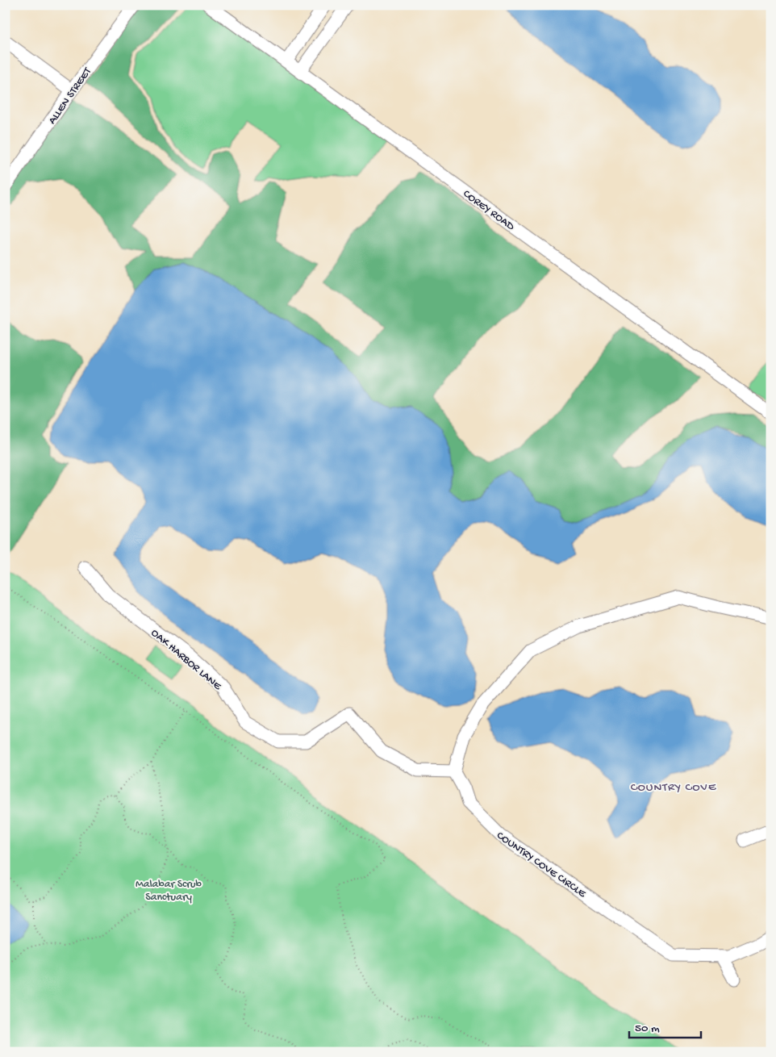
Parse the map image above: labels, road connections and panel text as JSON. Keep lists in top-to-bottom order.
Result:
{
  "streets": {
    "street": [
      "ALLEN STREET",
      "COREY ROAD",
      "OAK HARBOR LANE",
      "COUNTRY COVE CIRCLE"
    ]
  },
  "crossings": [
    ["OAK HARBOR LANE", "COUNTRY COVE CIRCLE"]
  ],
  "districts": ["COUNTRY COVE"],
  "parks": ["Malabar Scrub Sanctuary"],
  "scale_bar": "50 m"
}
